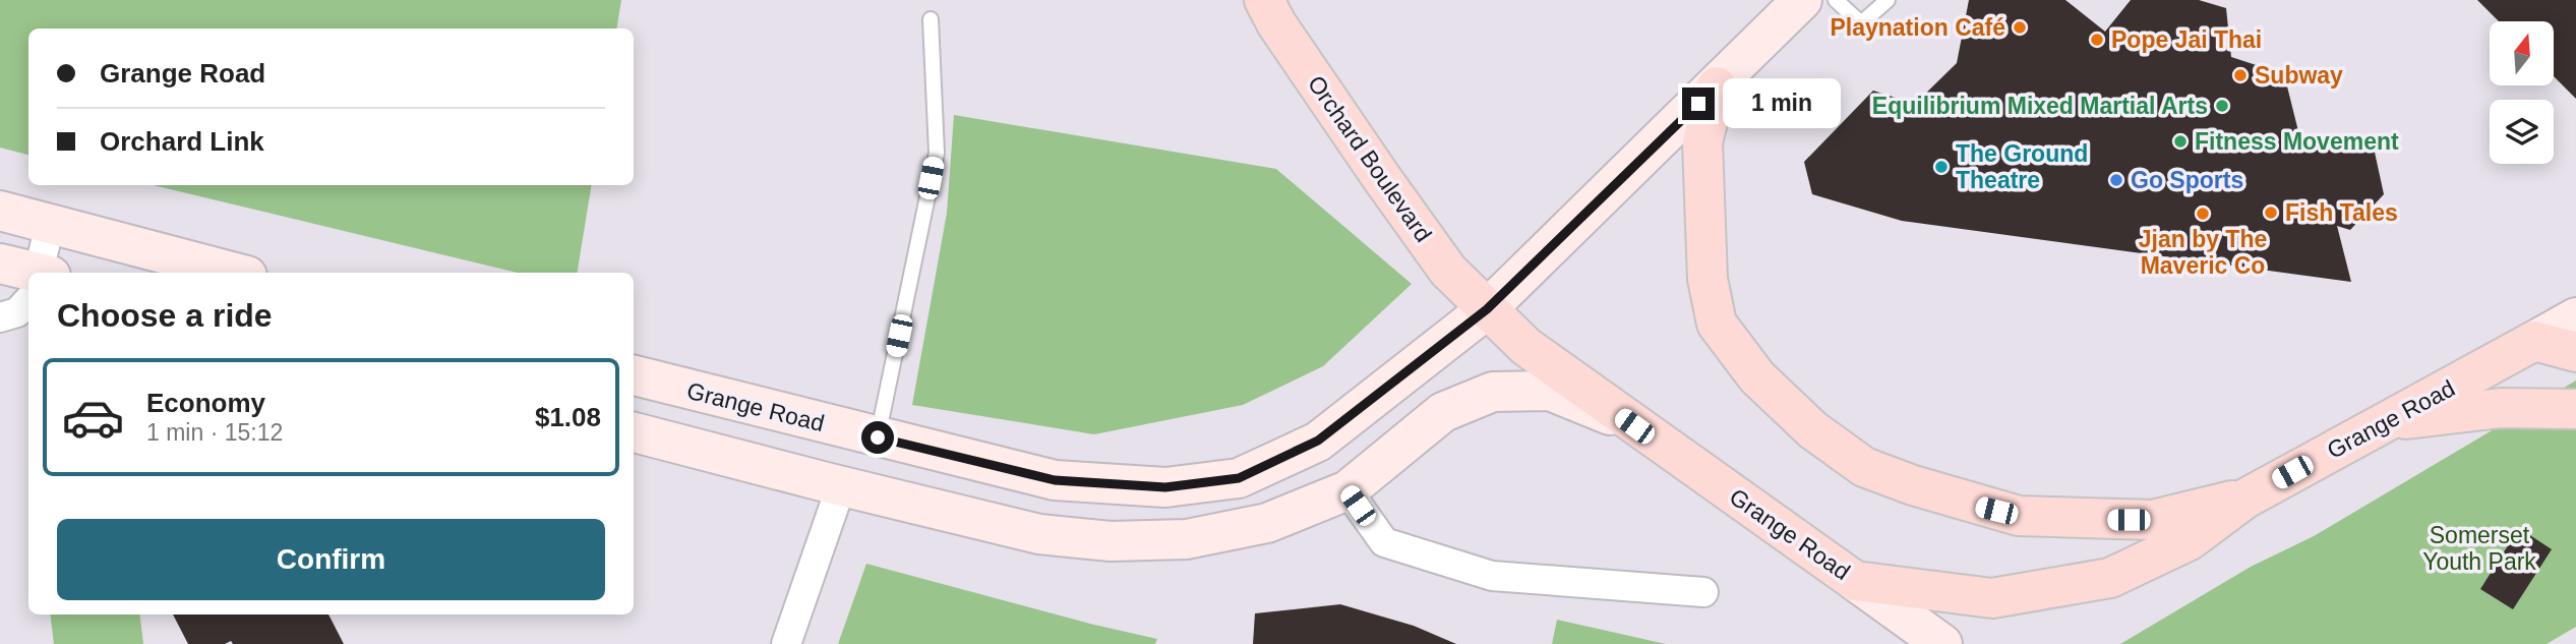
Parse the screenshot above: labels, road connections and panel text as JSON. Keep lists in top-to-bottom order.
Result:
{
  "streets": {
    "main road": ["Orchard Boulevard", "Grange Road"]
  },
  "crossings": [
    ["Orchard Boulevard", "Grange Road"]
  ],
  "parks": ["Somerset Youth Park"],
  "places": [
    "Playnation Café",
    "Pope Jai Thai",
    "Subway",
    "Equilibrium Mixed Martial Arts",
    "Fitness Movement",
    "The Ground Theatre",
    "Go Sports",
    "Fish Tales",
    "Jjan by The Maveric Co"
  ],
  "north": "top",
  "page": {
    "banner": ["Grange Road", "Orchard Link"],
    "bubble": "1 min",
    "heading": "Choose a ride",
    "list": [
      {
        "name": "Economy",
        "note": "1 min · 15:12",
        "value": "$1.08"
      }
    ],
    "buttons": "Confirm"
  }
}
